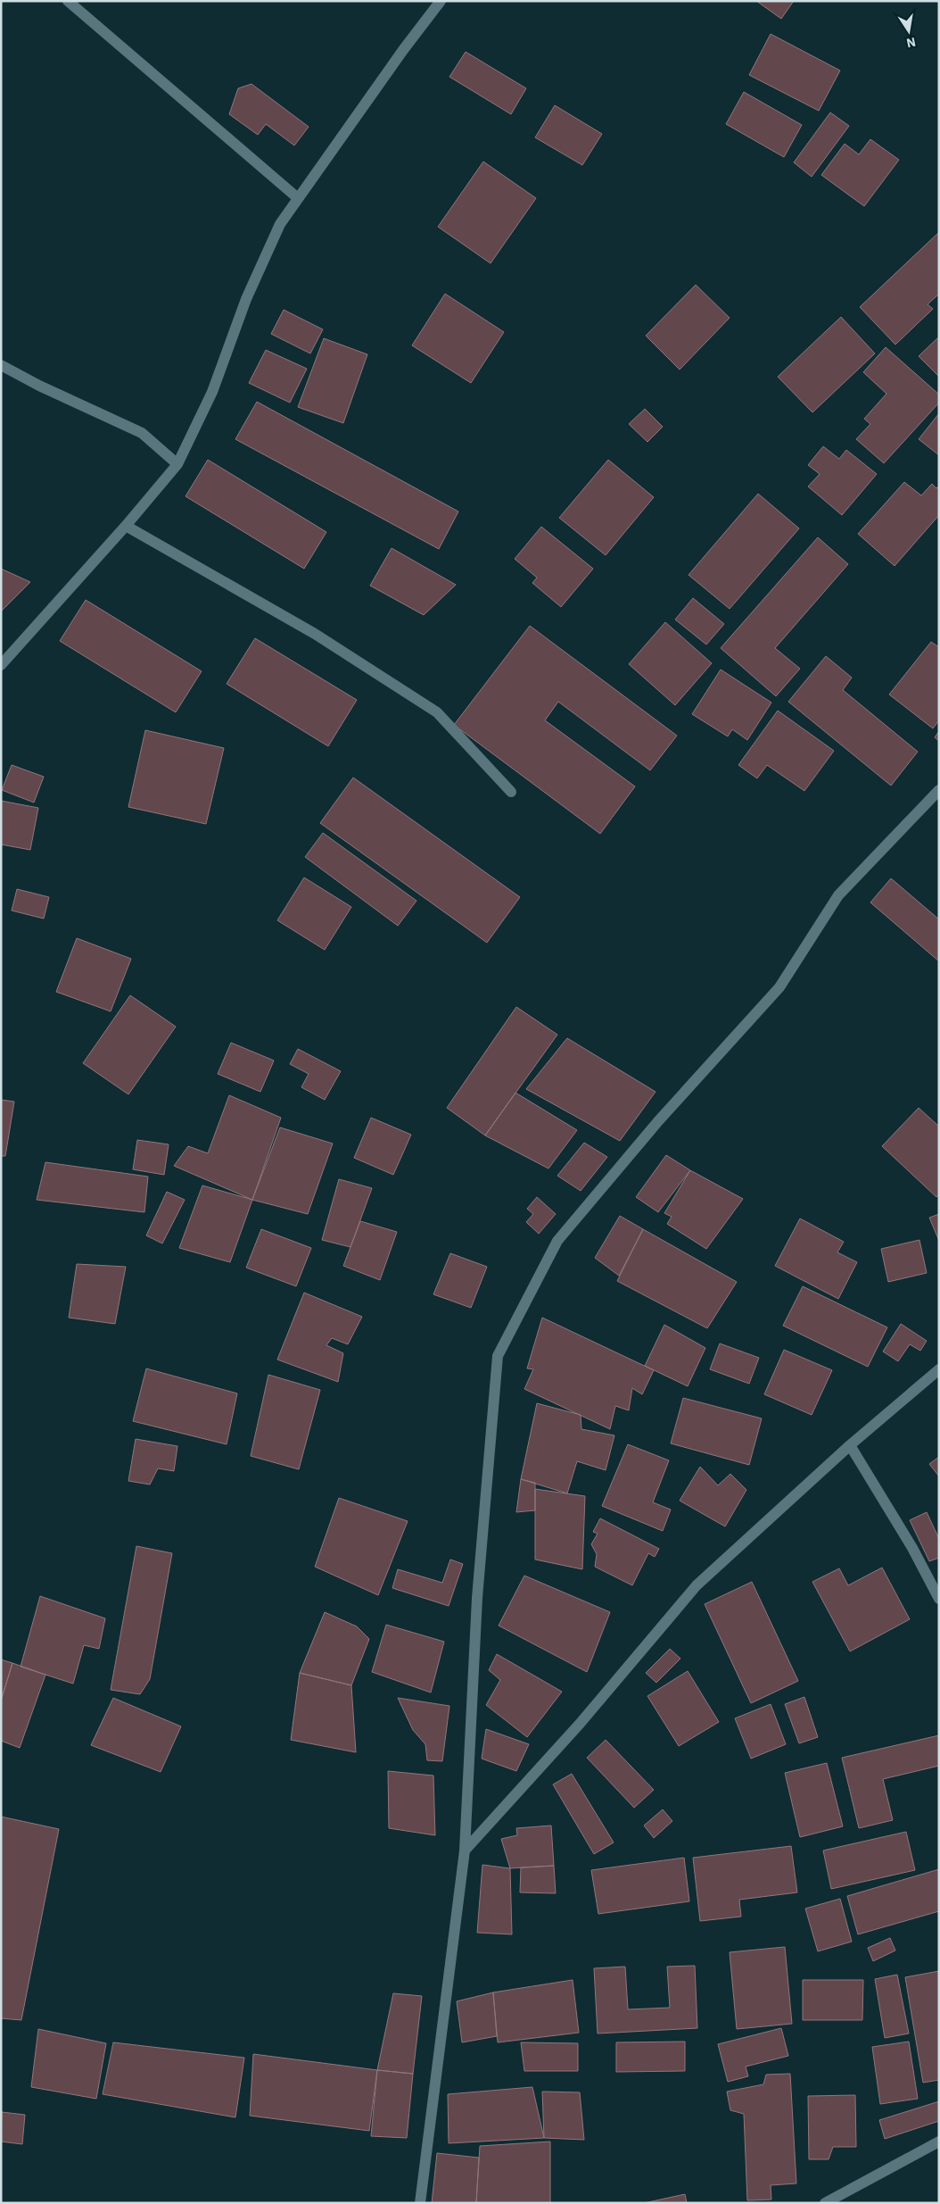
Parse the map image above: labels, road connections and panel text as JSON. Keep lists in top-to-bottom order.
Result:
{
  "north": "bottom"
}
